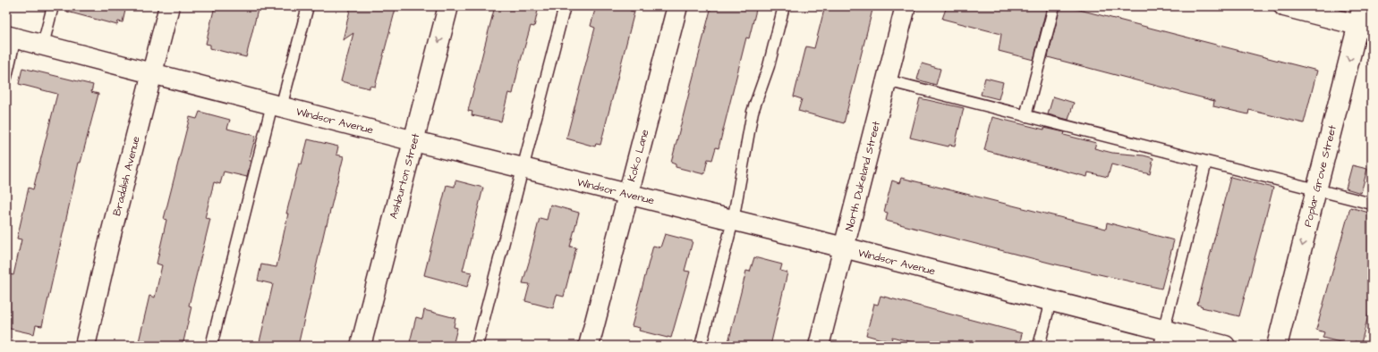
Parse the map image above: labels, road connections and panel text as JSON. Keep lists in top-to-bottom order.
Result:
{
  "streets": {
    "street": [
      "Windsor Avenue",
      "Koko Lane",
      "Braddish Avenue",
      "Ashburton Street",
      "North Dukeland Street",
      "Poplar Grove Street"
    ]
  },
  "crossings": [
    ["Windsor Avenue", "Koko Lane"],
    ["Windsor Avenue", "Braddish Avenue"],
    ["Windsor Avenue", "Ashburton Street"],
    ["Windsor Avenue", "North Dukeland Street"]
  ],
  "one_way": ["Ashburton Street", "Poplar Grove Street"]
}
